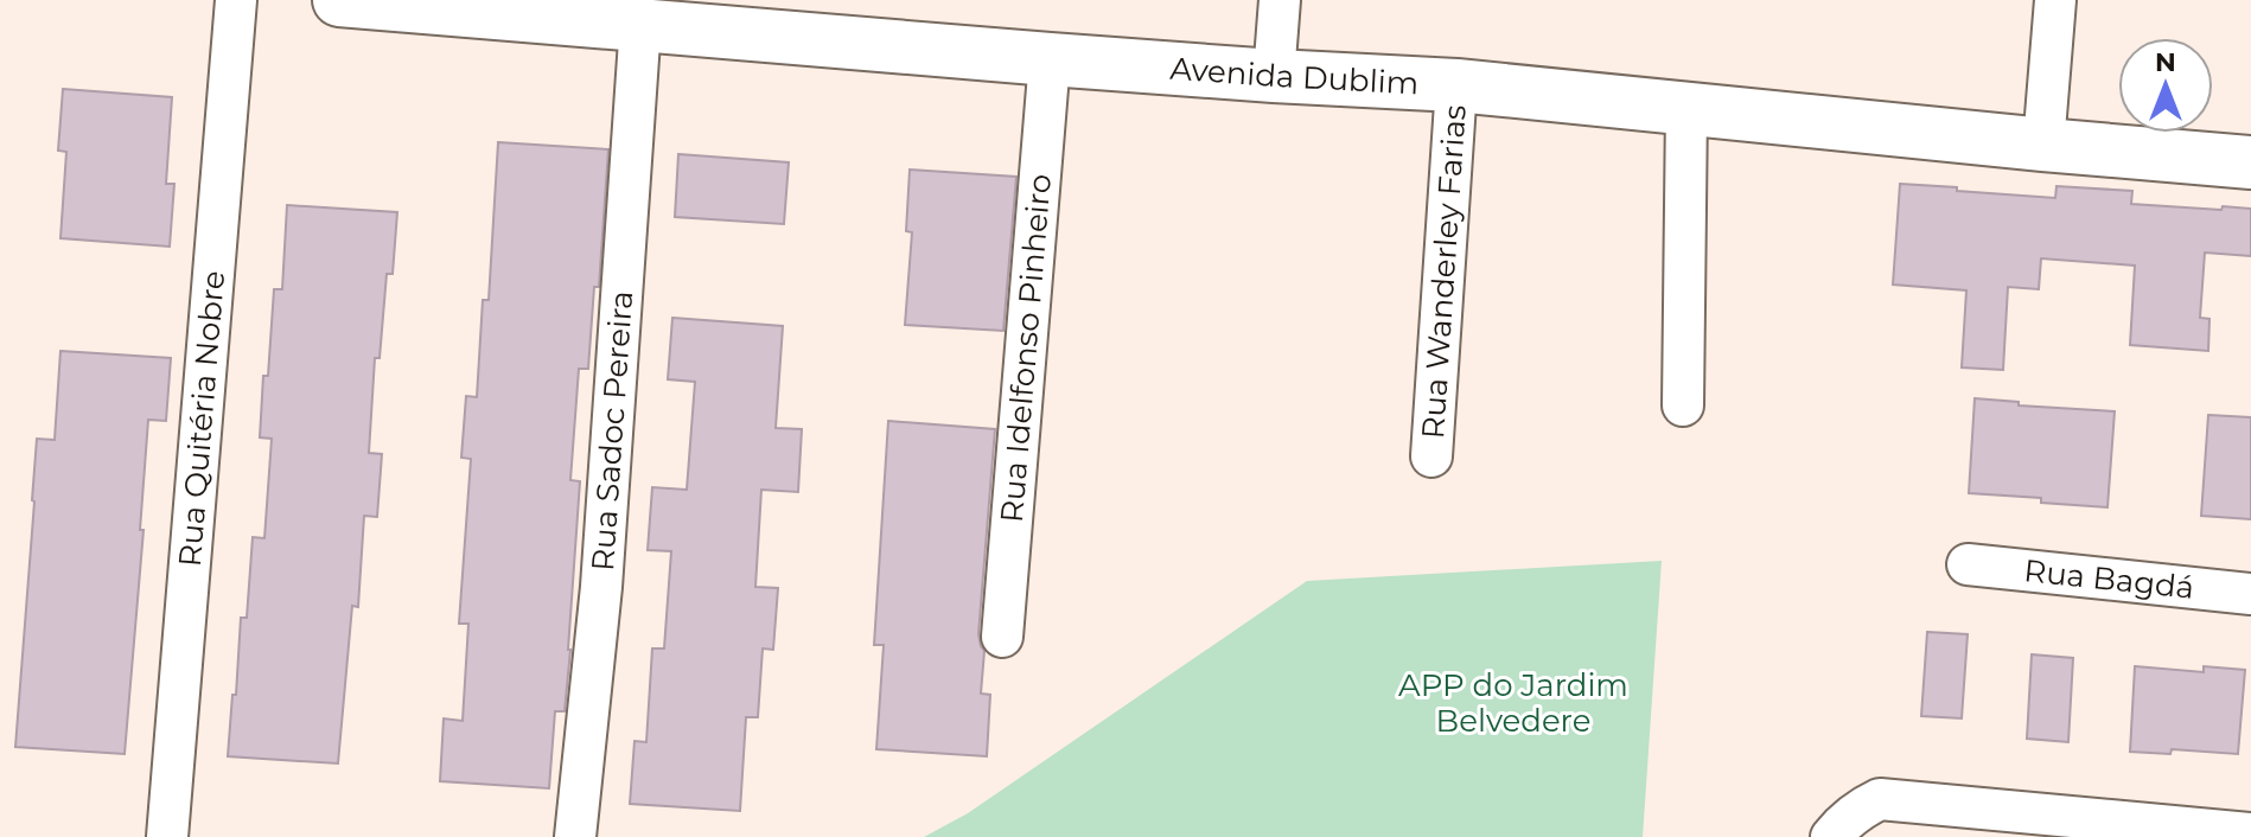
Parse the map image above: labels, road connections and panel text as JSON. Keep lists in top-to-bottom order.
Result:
{
  "streets": {
    "street": [
      "Avenida Dublim",
      "Rua Wanderley Farias",
      "Rua Idelfonso Pinheiro",
      "Rua Quitéria Nobre",
      "Rua Sadoc Pereira",
      "Rua Bagdá"
    ]
  },
  "crossings": [
    ["Avenida Dublim", "Rua Wanderley Farias"],
    ["Avenida Dublim", "Rua Idelfonso Pinheiro"],
    ["Avenida Dublim", "Rua Sadoc Pereira"]
  ],
  "parks": ["APP do Jardim Belvedere"],
  "north": "top"
}
